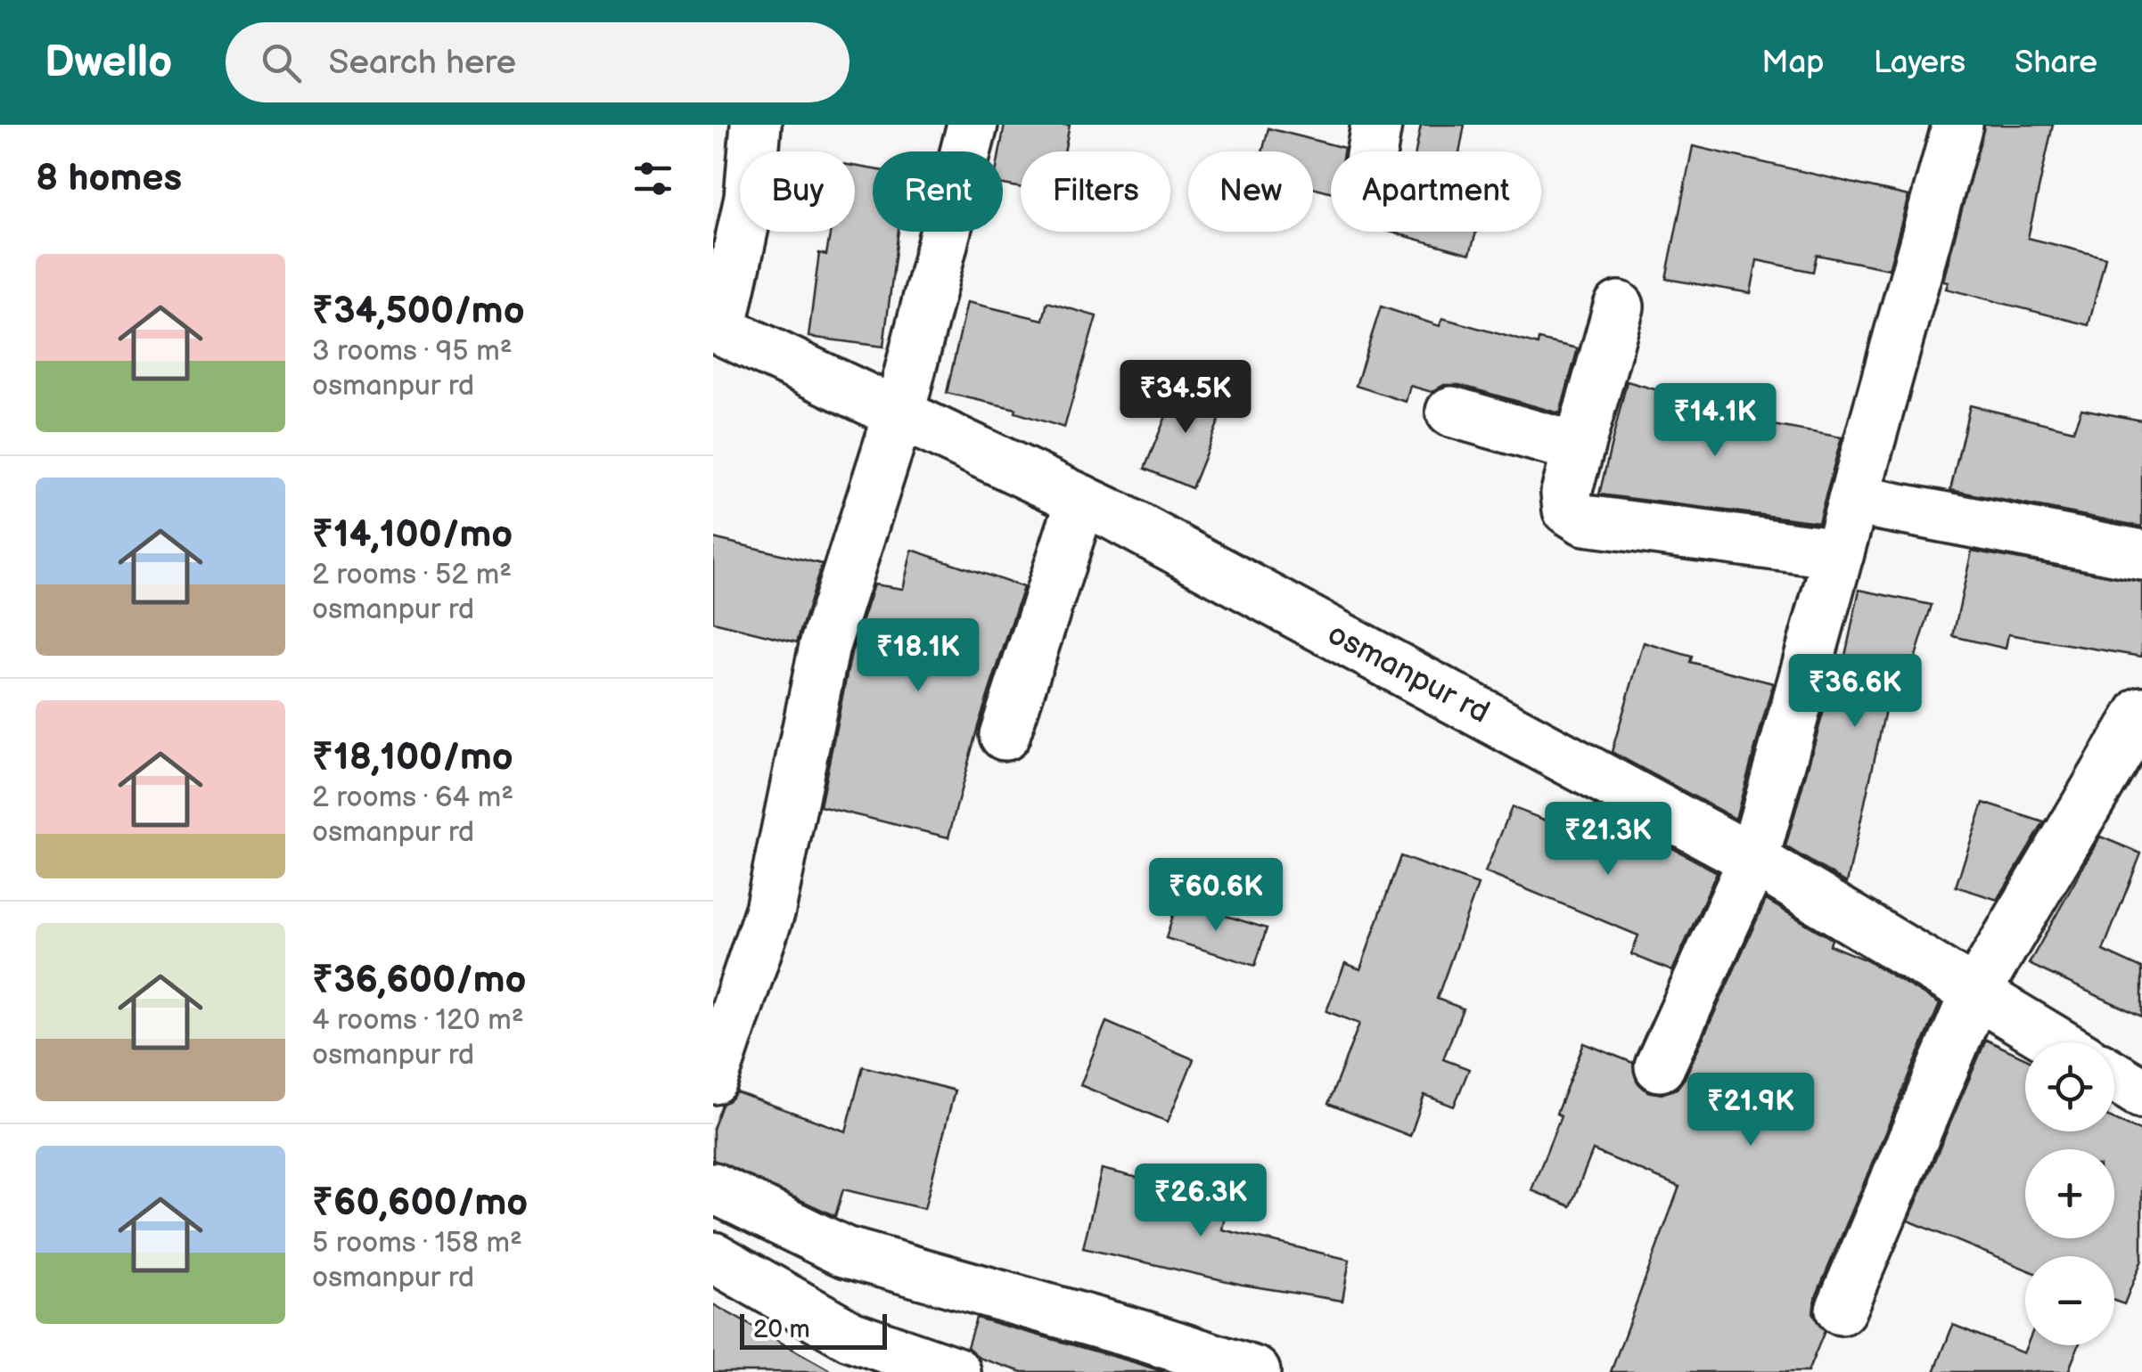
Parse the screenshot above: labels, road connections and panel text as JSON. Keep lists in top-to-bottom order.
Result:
{
  "streets": {
    "street": ["osmanpur rd"]
  },
  "scale_bar": "20 m",
  "page": {
    "header": "Dwello",
    "search": "Search here",
    "nav": ["Map", "Layers", "Share"],
    "heading": "8 homes",
    "chip": [
      "Buy",
      "Rent",
      "Filters",
      "New",
      "Apartment"
    ],
    "list": [
      {
        "name": "₹34,500/mo",
        "note": "3 rooms · 95 m² · osmanpur rd"
      },
      {
        "name": "₹14,100/mo",
        "note": "2 rooms · 52 m² · osmanpur rd"
      },
      {
        "name": "₹18,100/mo",
        "note": "2 rooms · 64 m² · osmanpur rd"
      },
      {
        "name": "₹36,600/mo",
        "note": "4 rooms · 120 m² · osmanpur rd"
      },
      {
        "name": "₹60,600/mo",
        "note": "5 rooms · 158 m² · osmanpur rd"
      }
    ],
    "price": [
      "₹34.5K",
      "₹14.1K",
      "₹18.1K",
      "₹36.6K",
      "₹21.3K",
      "₹60.6K",
      "₹21.9K",
      "₹26.3K"
    ],
    "map_buttons": ["+", "−"],
    "scale": "20 m"
  }
}
